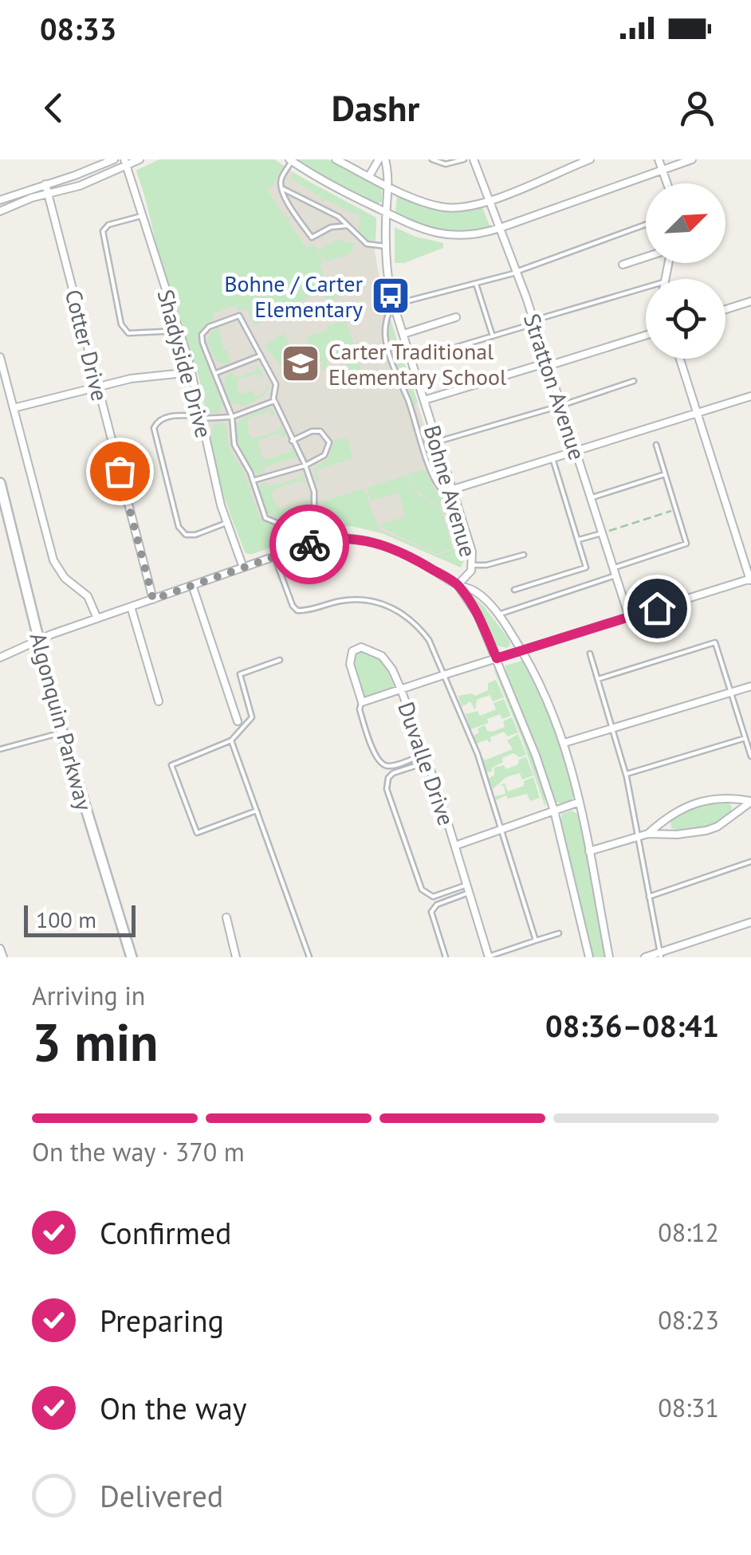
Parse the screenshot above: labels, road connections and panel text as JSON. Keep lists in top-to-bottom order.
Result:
{
  "streets": {
    "main road": ["Algonquin Parkway"],
    "street": [
      "Cotter Drive",
      "Shadyside Drive",
      "Stratton Avenue",
      "Bohne Avenue",
      "Duvalle Drive"
    ]
  },
  "places": {
    "bus stop": ["Bohne / Carter Elementary"],
    "school or university": ["Carter Traditional Elementary School"]
  },
  "scale_bar": "100 m",
  "north": "top right",
  "page": {
    "status": "08:33",
    "header": "Dashr",
    "scale": "100 m",
    "heading": ["3 min", "Arriving in", "08:36–08:41"],
    "bar": "On the way · 370 m",
    "list": [
      ["Confirmed", "08:12"],
      ["Preparing", "08:23"],
      ["On the way", "08:31"],
      "Delivered"
    ]
  }
}
